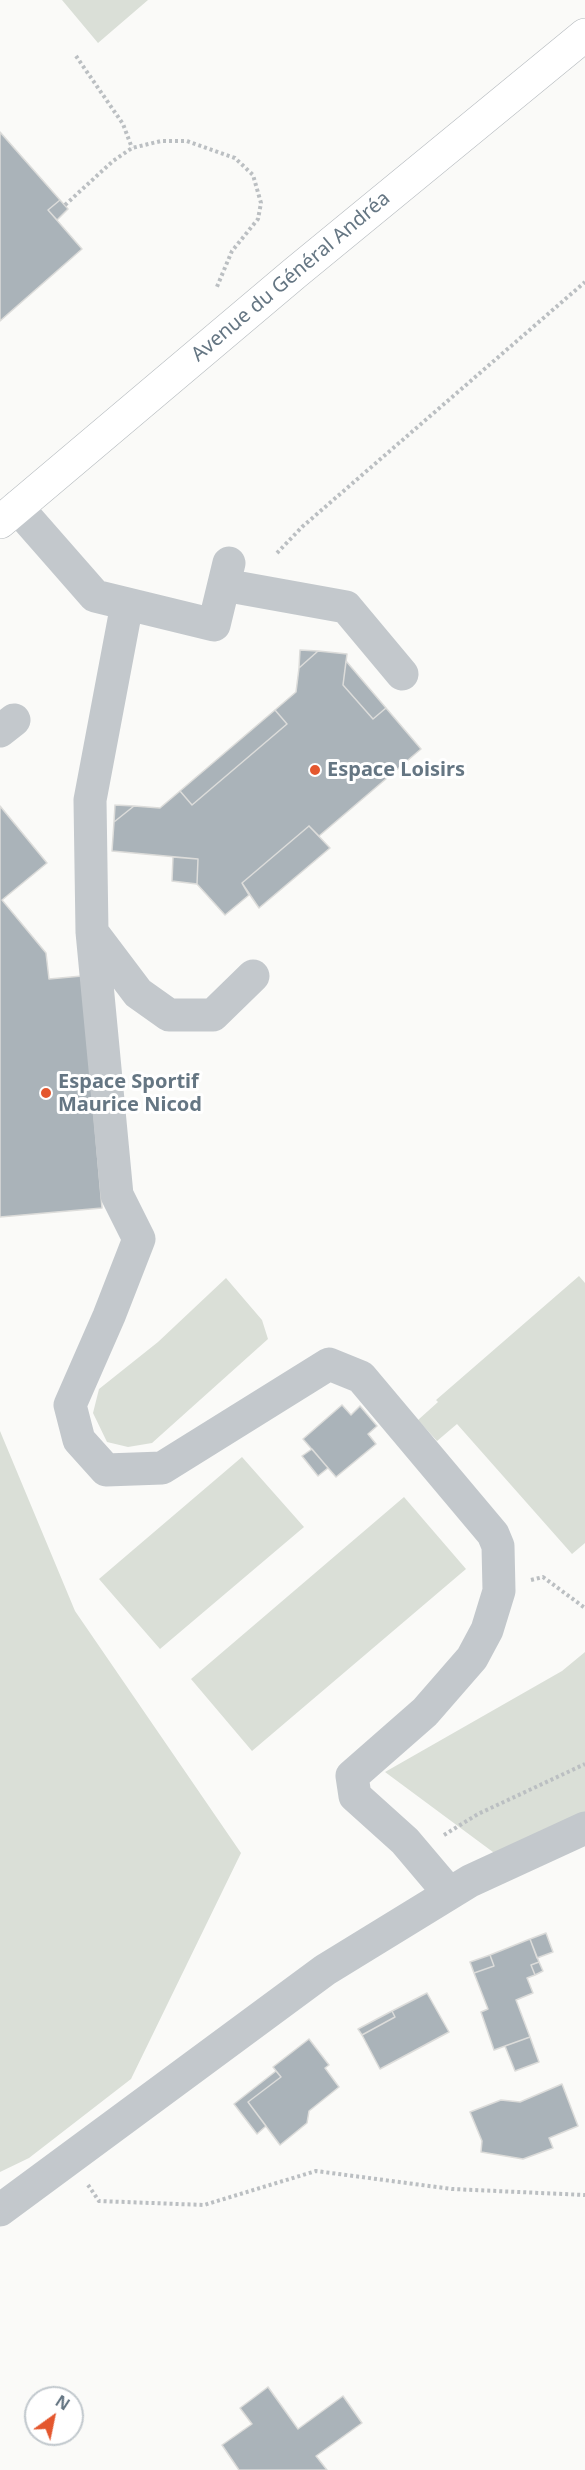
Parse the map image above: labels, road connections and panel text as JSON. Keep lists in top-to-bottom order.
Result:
{
  "streets": {
    "main road": ["Avenue du Général Andréa"]
  },
  "places": ["Espace Loisirs", "Espace Sportif Maurice Nicod"],
  "north": "top right"
}
